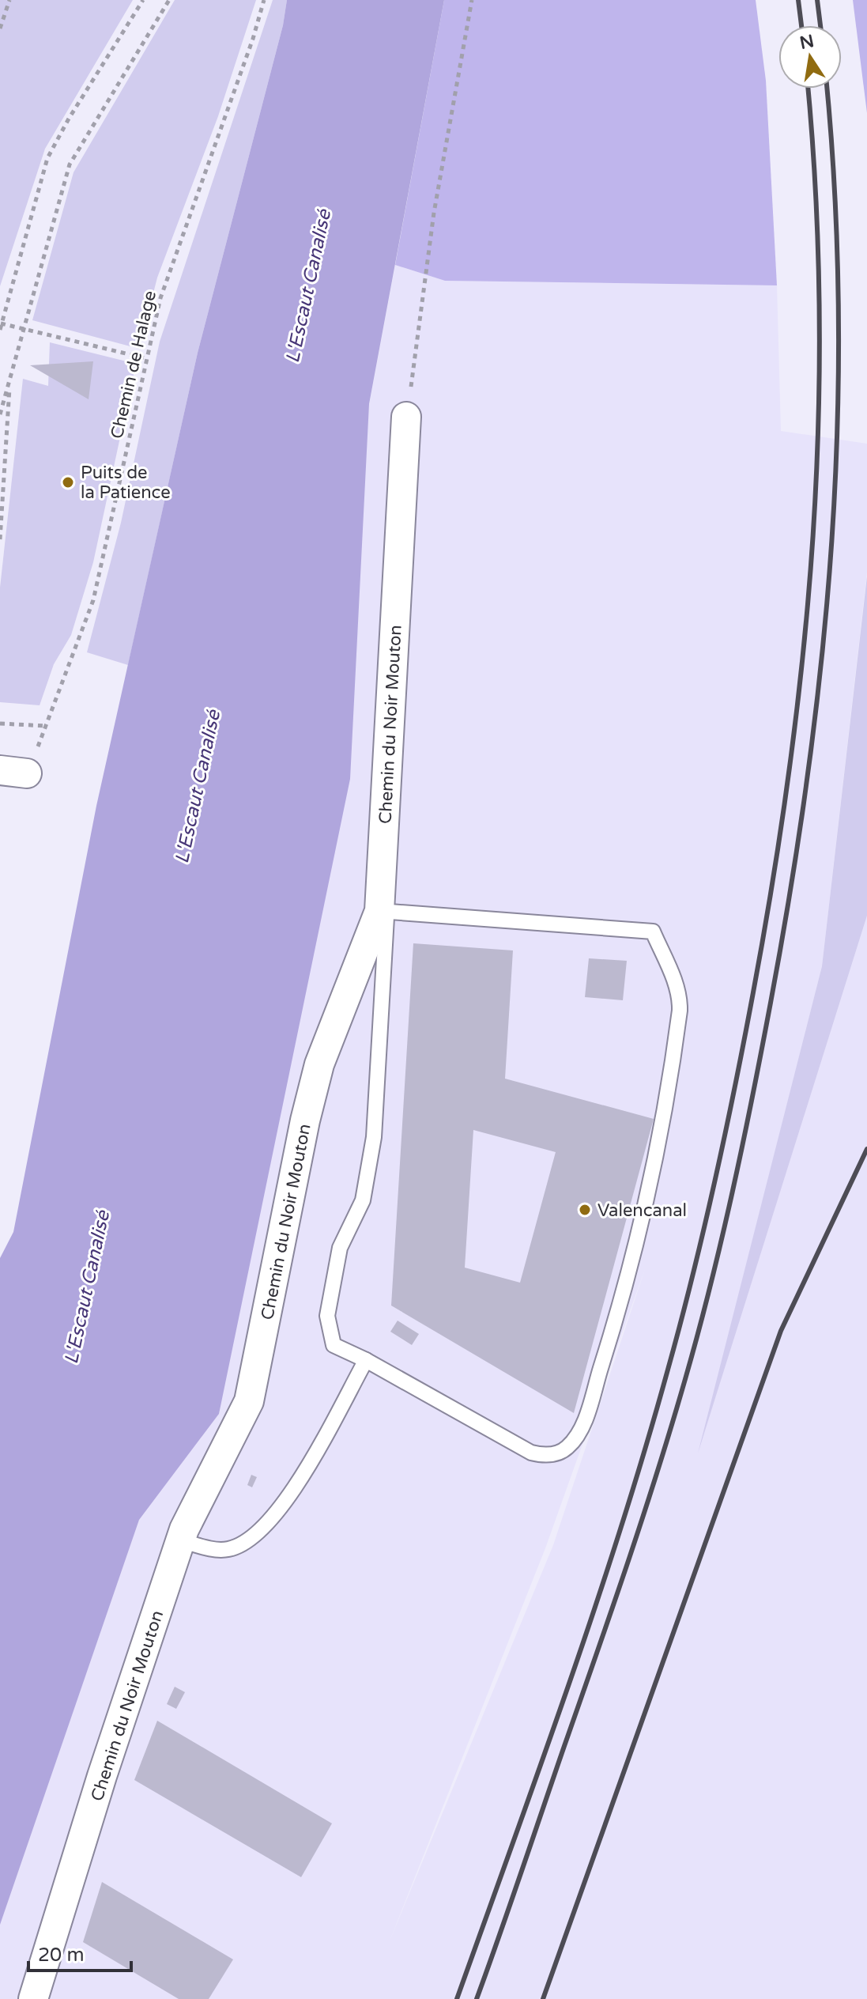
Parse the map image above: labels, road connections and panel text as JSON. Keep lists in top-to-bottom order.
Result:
{
  "streets": {
    "street": ["Chemin du Noir Mouton"],
    "path": ["Chemin de Halage"]
  },
  "water": ["L'Escaut Canalisé"],
  "places": ["Puits de la Patience", "Valencanal"],
  "scale_bar": "20 m",
  "north": "top"
}
